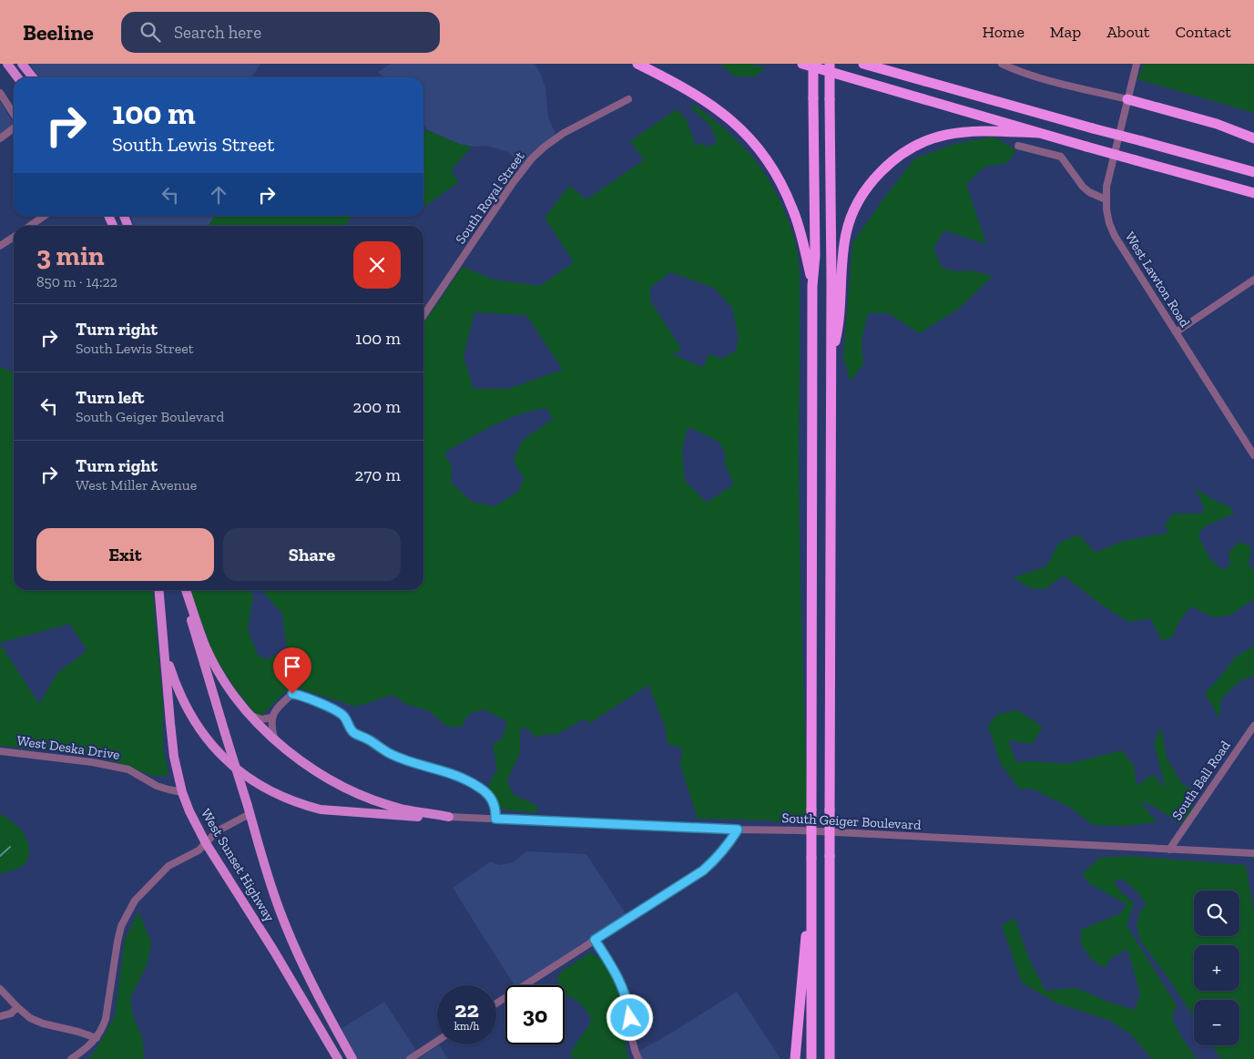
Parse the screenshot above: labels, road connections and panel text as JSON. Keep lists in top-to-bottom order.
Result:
{
  "streets": {
    "main road": ["West Sunset Highway"],
    "street": [
      "South Royal Street",
      "West Lawton Road",
      "West Deska Drive",
      "South Ball Road",
      "South Geiger Boulevard"
    ]
  },
  "crossings": [
    ["West Deska Drive", "West Sunset Highway"],
    ["South Ball Road", "South Geiger Boulevard"]
  ],
  "page": {
    "header": "Beeline",
    "search": "Search here",
    "nav": [
      "Home",
      "Map",
      "About",
      "Contact"
    ],
    "turn": ["100 m", "South Lewis Street"],
    "heading": ["3 min", "850 m · 14:22"],
    "list": [
      {
        "name": "Turn right",
        "note": "South Lewis Street",
        "value": "100 m"
      },
      {
        "name": "Turn left",
        "note": "South Geiger Boulevard",
        "value": "200 m"
      },
      {
        "name": "Turn right",
        "note": "West Miller Avenue",
        "value": "270 m"
      }
    ],
    "buttons": ["Exit", "Share"],
    "map_buttons": ["+", "−"],
    "speed": "22 km/h",
    "limit": "30"
  }
}
